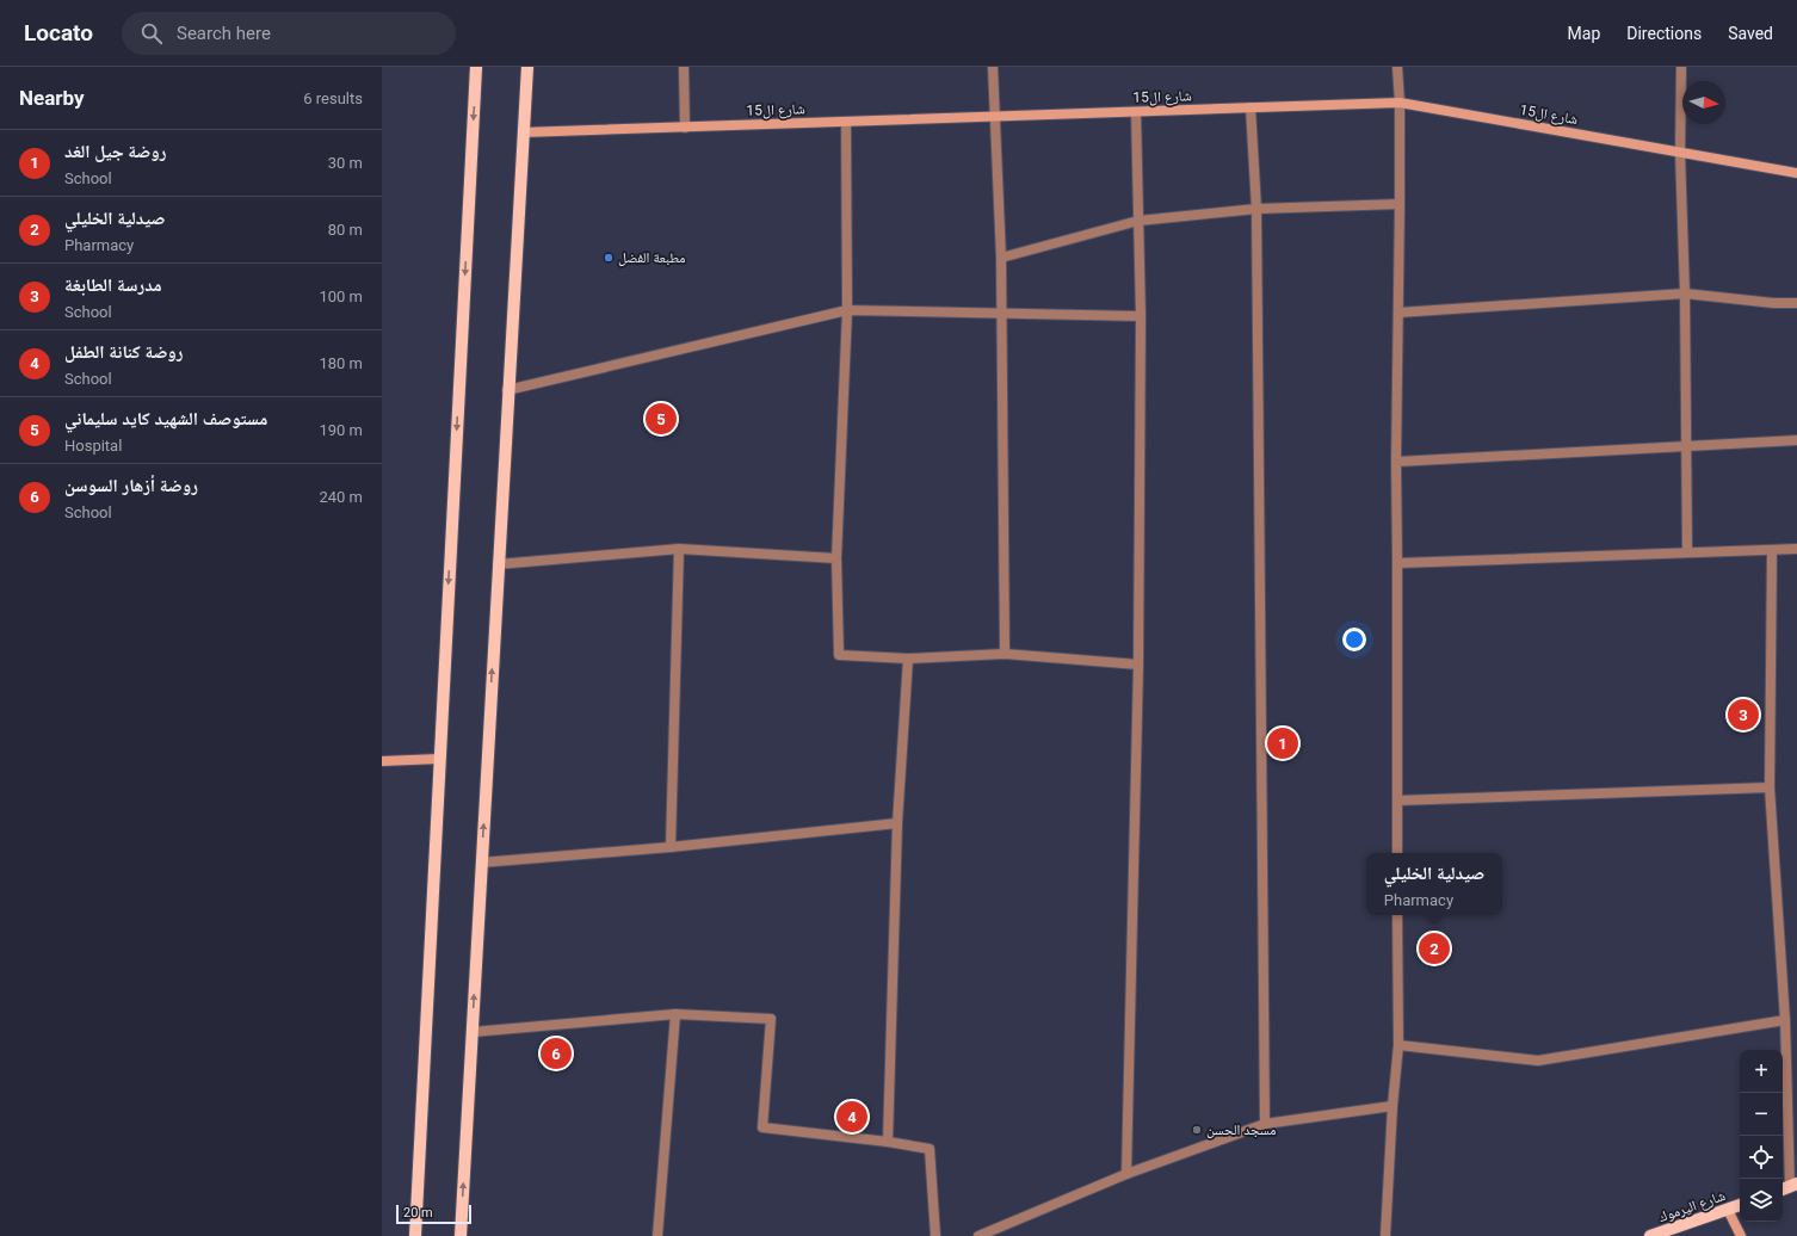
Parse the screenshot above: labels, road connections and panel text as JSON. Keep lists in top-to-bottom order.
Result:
{
  "streets": {
    "main road": ["شارع ال15", "شارع اليرموك"]
  },
  "places": ["مطبعة الفضل", "مسجد الحسن"],
  "scale_bar": "20 m",
  "north": "right",
  "page": {
    "header": "Locato",
    "search": "Search here",
    "nav": ["Map", "Directions", "Saved"],
    "heading": ["Nearby", "6 results"],
    "list": [
      {
        "mark": "1",
        "name": "روضة جيل الغد",
        "note": "School",
        "value": "30 m"
      },
      {
        "mark": "2",
        "name": "صيدلية الخليلي",
        "note": "Pharmacy",
        "value": "80 m"
      },
      {
        "mark": "3",
        "name": "مدرسة الطابغة",
        "note": "School",
        "value": "100 m"
      },
      {
        "mark": "4",
        "name": "روضة كنانة الطفل",
        "note": "School",
        "value": "180 m"
      },
      {
        "mark": "5",
        "name": "مستوصف الشهيد كايد سليماني",
        "note": "Hospital",
        "value": "190 m"
      },
      {
        "mark": "6",
        "name": "روضة أزهار السوسن",
        "note": "School",
        "value": "240 m"
      }
    ],
    "pins": [
      "5",
      "3",
      "1",
      "2",
      "6",
      "4"
    ],
    "popup": ["صيدلية الخليلي", "Pharmacy"],
    "map_buttons": ["+", "−"],
    "scale": "20 m"
  }
}
